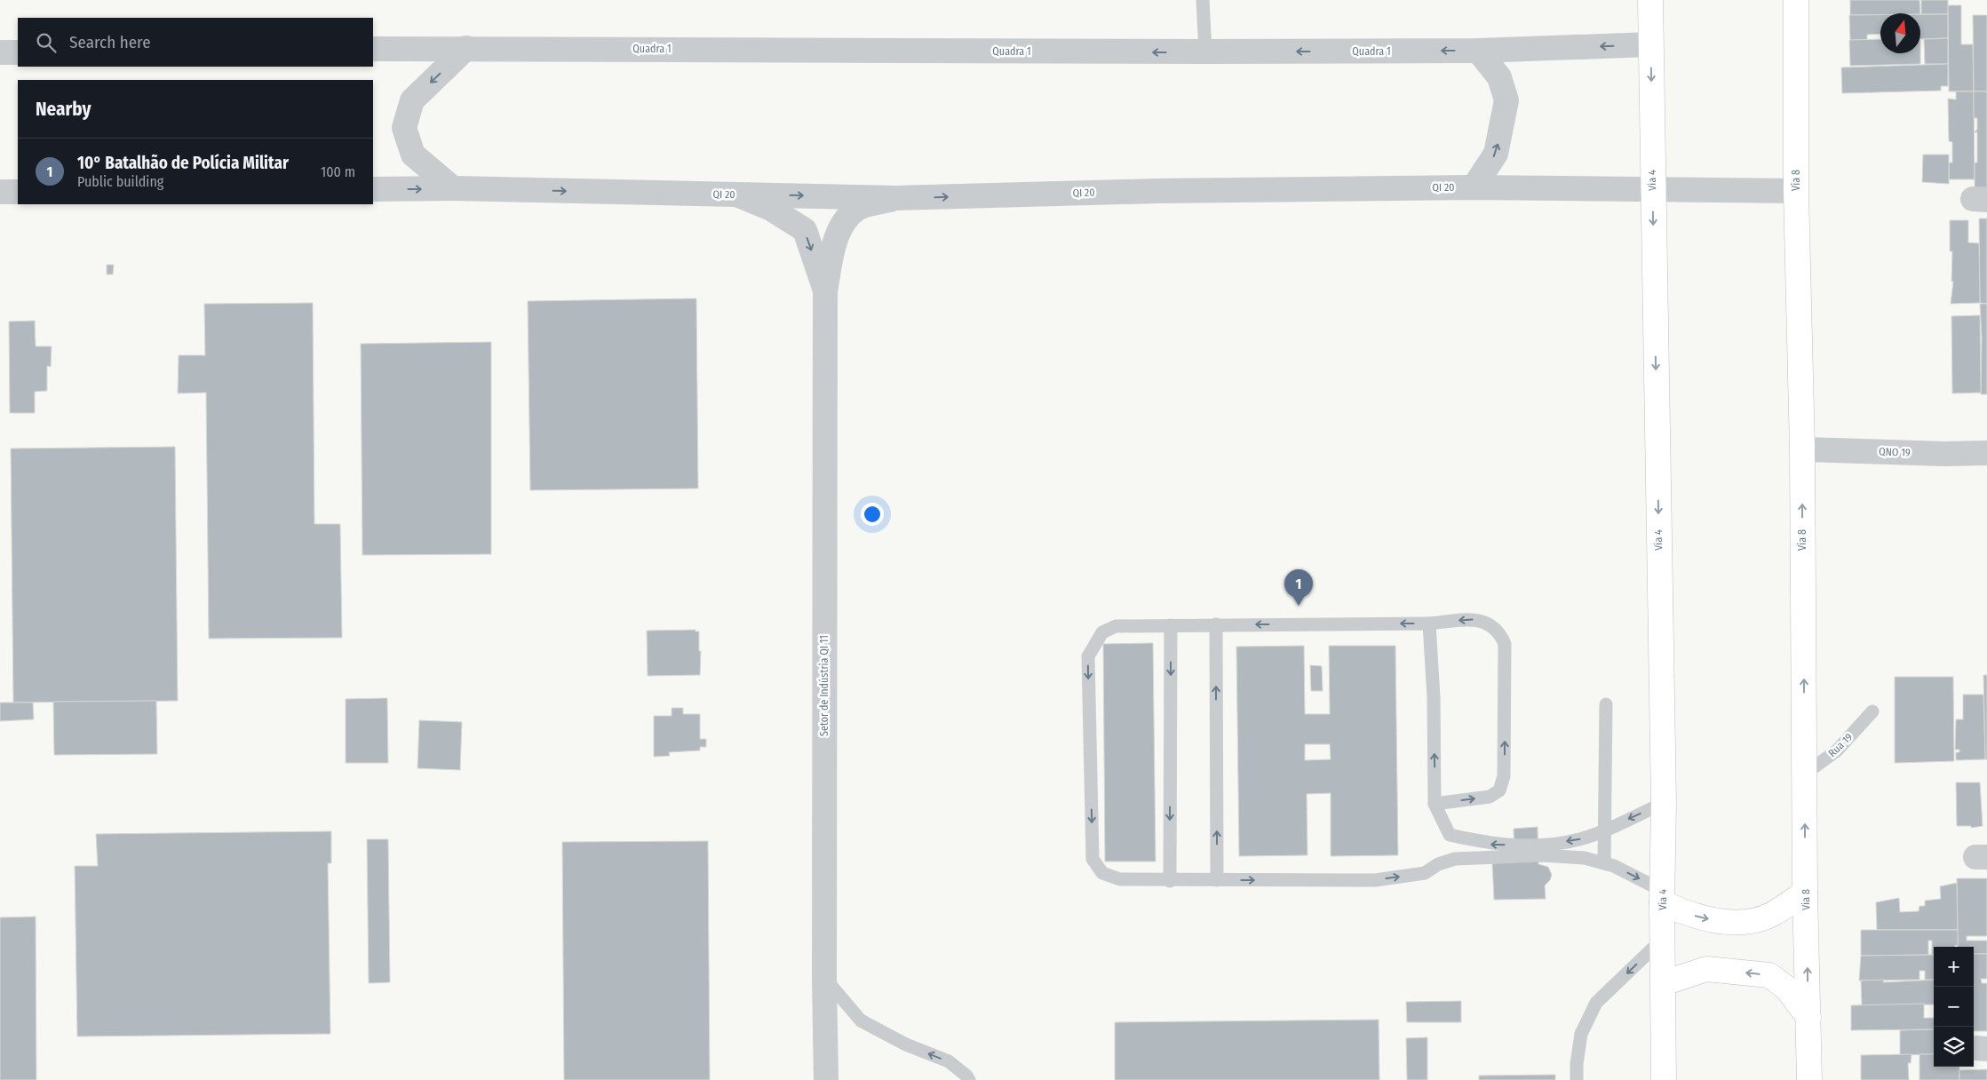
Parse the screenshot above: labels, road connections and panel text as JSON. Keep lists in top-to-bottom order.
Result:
{
  "streets": {
    "main road": ["Via 4", "Via 8"],
    "street": [
      "Quadra 1",
      "QI 20",
      "QNO 19",
      "Setor de Indústria QI 11"
    ],
    "lane": ["Rua 19"]
  },
  "crossings": [
    ["Quadra 1", "Via 4"],
    ["Via 4", "QI 20"],
    ["Via 8", "QI 20"],
    ["Via 8", "QNO 19"],
    ["Via 8", "Rua 19"]
  ],
  "one_way": [
    "Quadra 1",
    "Via 4",
    "Via 8",
    "QI 20"
  ],
  "north": "top",
  "page": {
    "search": "Search here",
    "heading": "Nearby",
    "list": [
      {
        "mark": "1",
        "name": "10° Batalhão de Polícia Militar",
        "note": "Public building",
        "value": "100 m"
      }
    ],
    "pins": "1",
    "map_buttons": ["+", "−"]
  }
}
